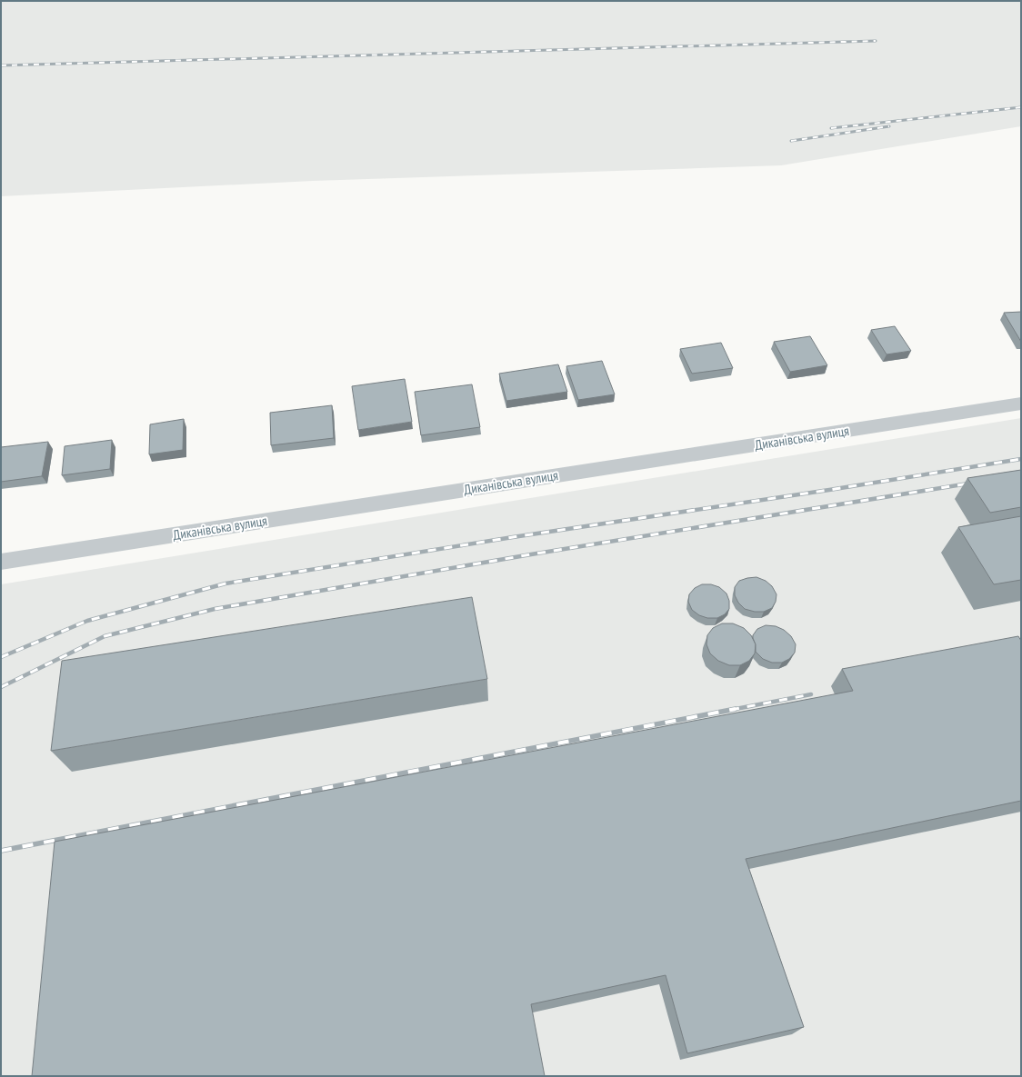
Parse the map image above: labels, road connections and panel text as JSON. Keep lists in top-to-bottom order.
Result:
{
  "streets": {
    "street": ["Диканівська вулиця"]
  }
}
